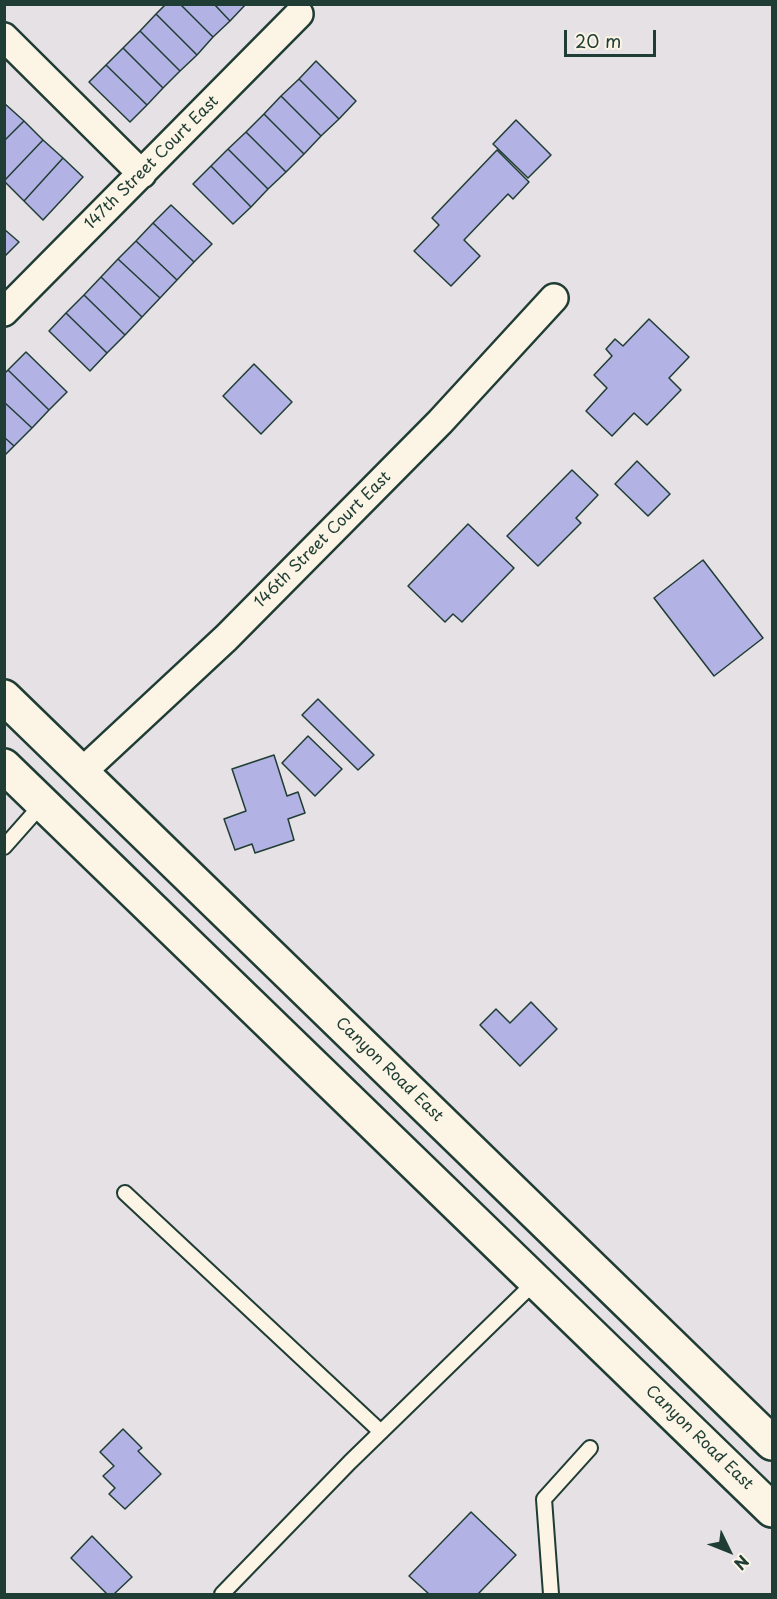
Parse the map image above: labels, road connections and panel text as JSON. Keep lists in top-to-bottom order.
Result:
{
  "streets": {
    "main road": ["Canyon Road East"],
    "street": ["147th Street Court East", "146th Street Court East"]
  },
  "crossings": [
    ["146th Street Court East", "Canyon Road East"]
  ],
  "scale_bar": "20 m",
  "north": "bottom right"
}
